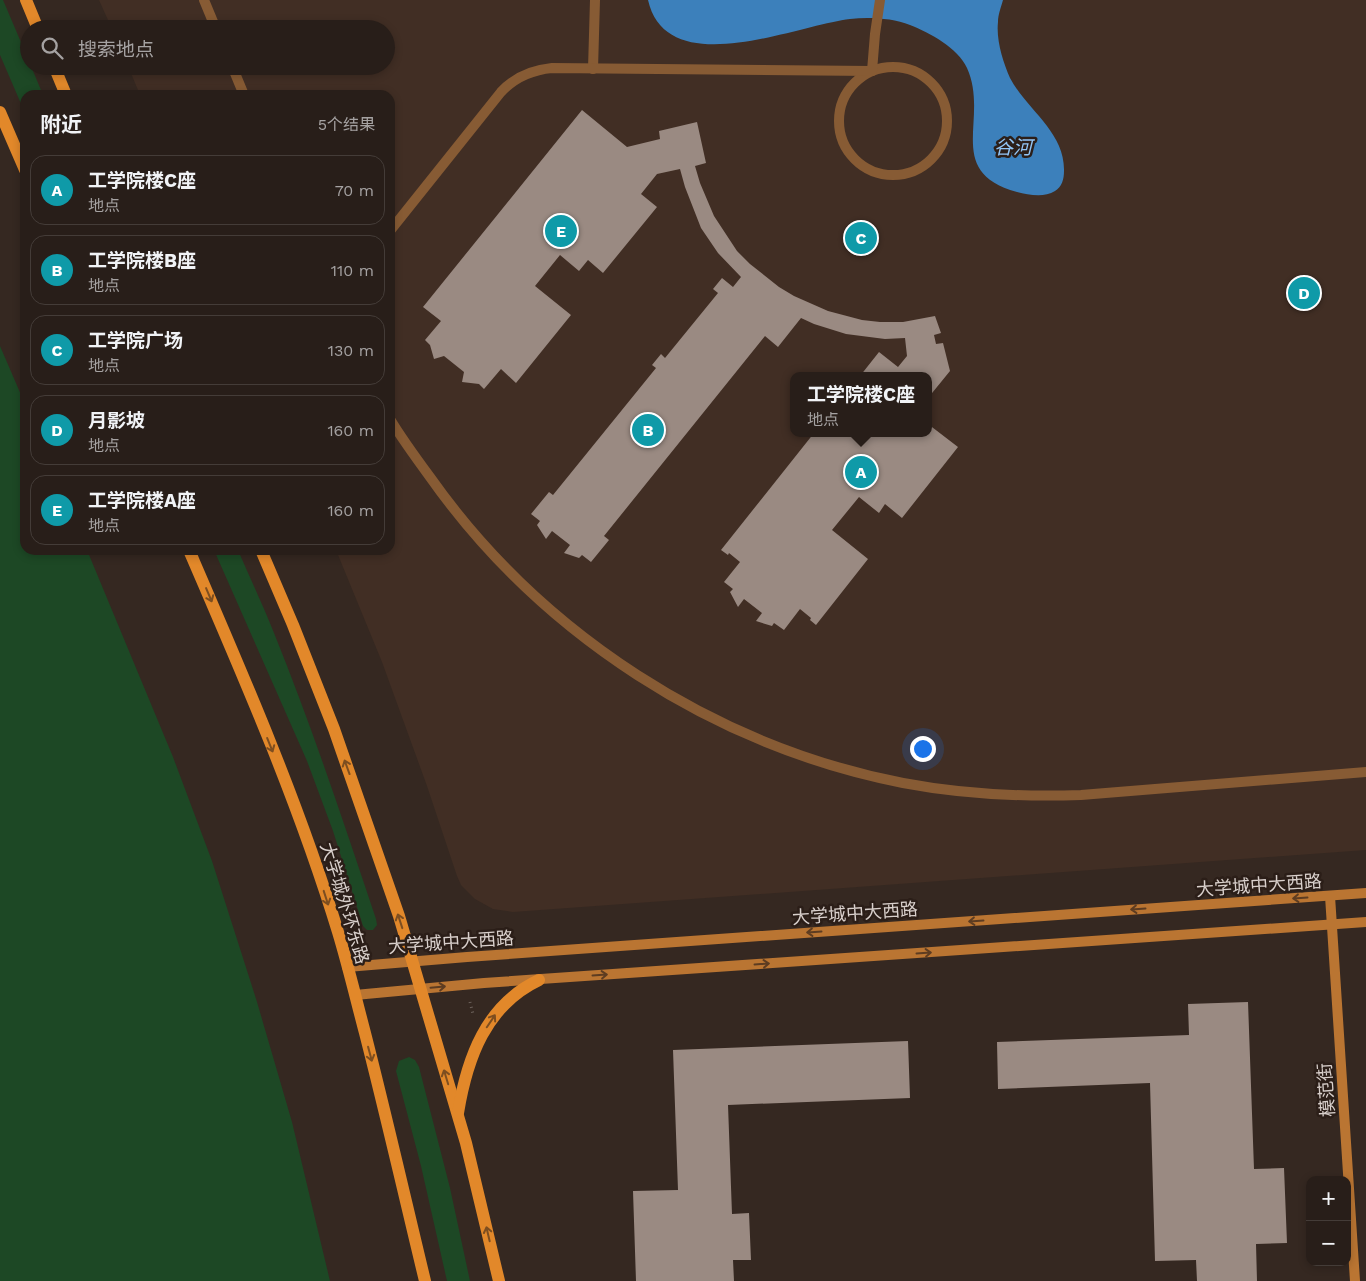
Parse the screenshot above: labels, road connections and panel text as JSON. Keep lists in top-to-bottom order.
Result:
{
  "streets": {
    "main road": ["大学城中大西路", "大学城外环东路", "模范街"]
  },
  "crossings": [
    ["大学城中大西路", "大学城外环东路"],
    ["大学城中大西路", "模范街"]
  ],
  "water": ["谷河"],
  "page": {
    "search": "搜索地点",
    "heading": ["附近", "5个结果"],
    "list": [
      {
        "mark": "A",
        "name": "工学院楼C座",
        "note": "地点",
        "value": "70 m"
      },
      {
        "mark": "B",
        "name": "工学院楼B座",
        "note": "地点",
        "value": "110 m"
      },
      {
        "mark": "C",
        "name": "工学院广场",
        "note": "地点",
        "value": "130 m"
      },
      {
        "mark": "D",
        "name": "月影坡",
        "note": "地点",
        "value": "160 m"
      },
      {
        "mark": "E",
        "name": "工学院楼A座",
        "note": "地点",
        "value": "160 m"
      }
    ],
    "pins": [
      "E",
      "C",
      "D",
      "B",
      "A"
    ],
    "popup": ["工学院楼C座", "地点"],
    "map_buttons": ["+", "−"]
  }
}
